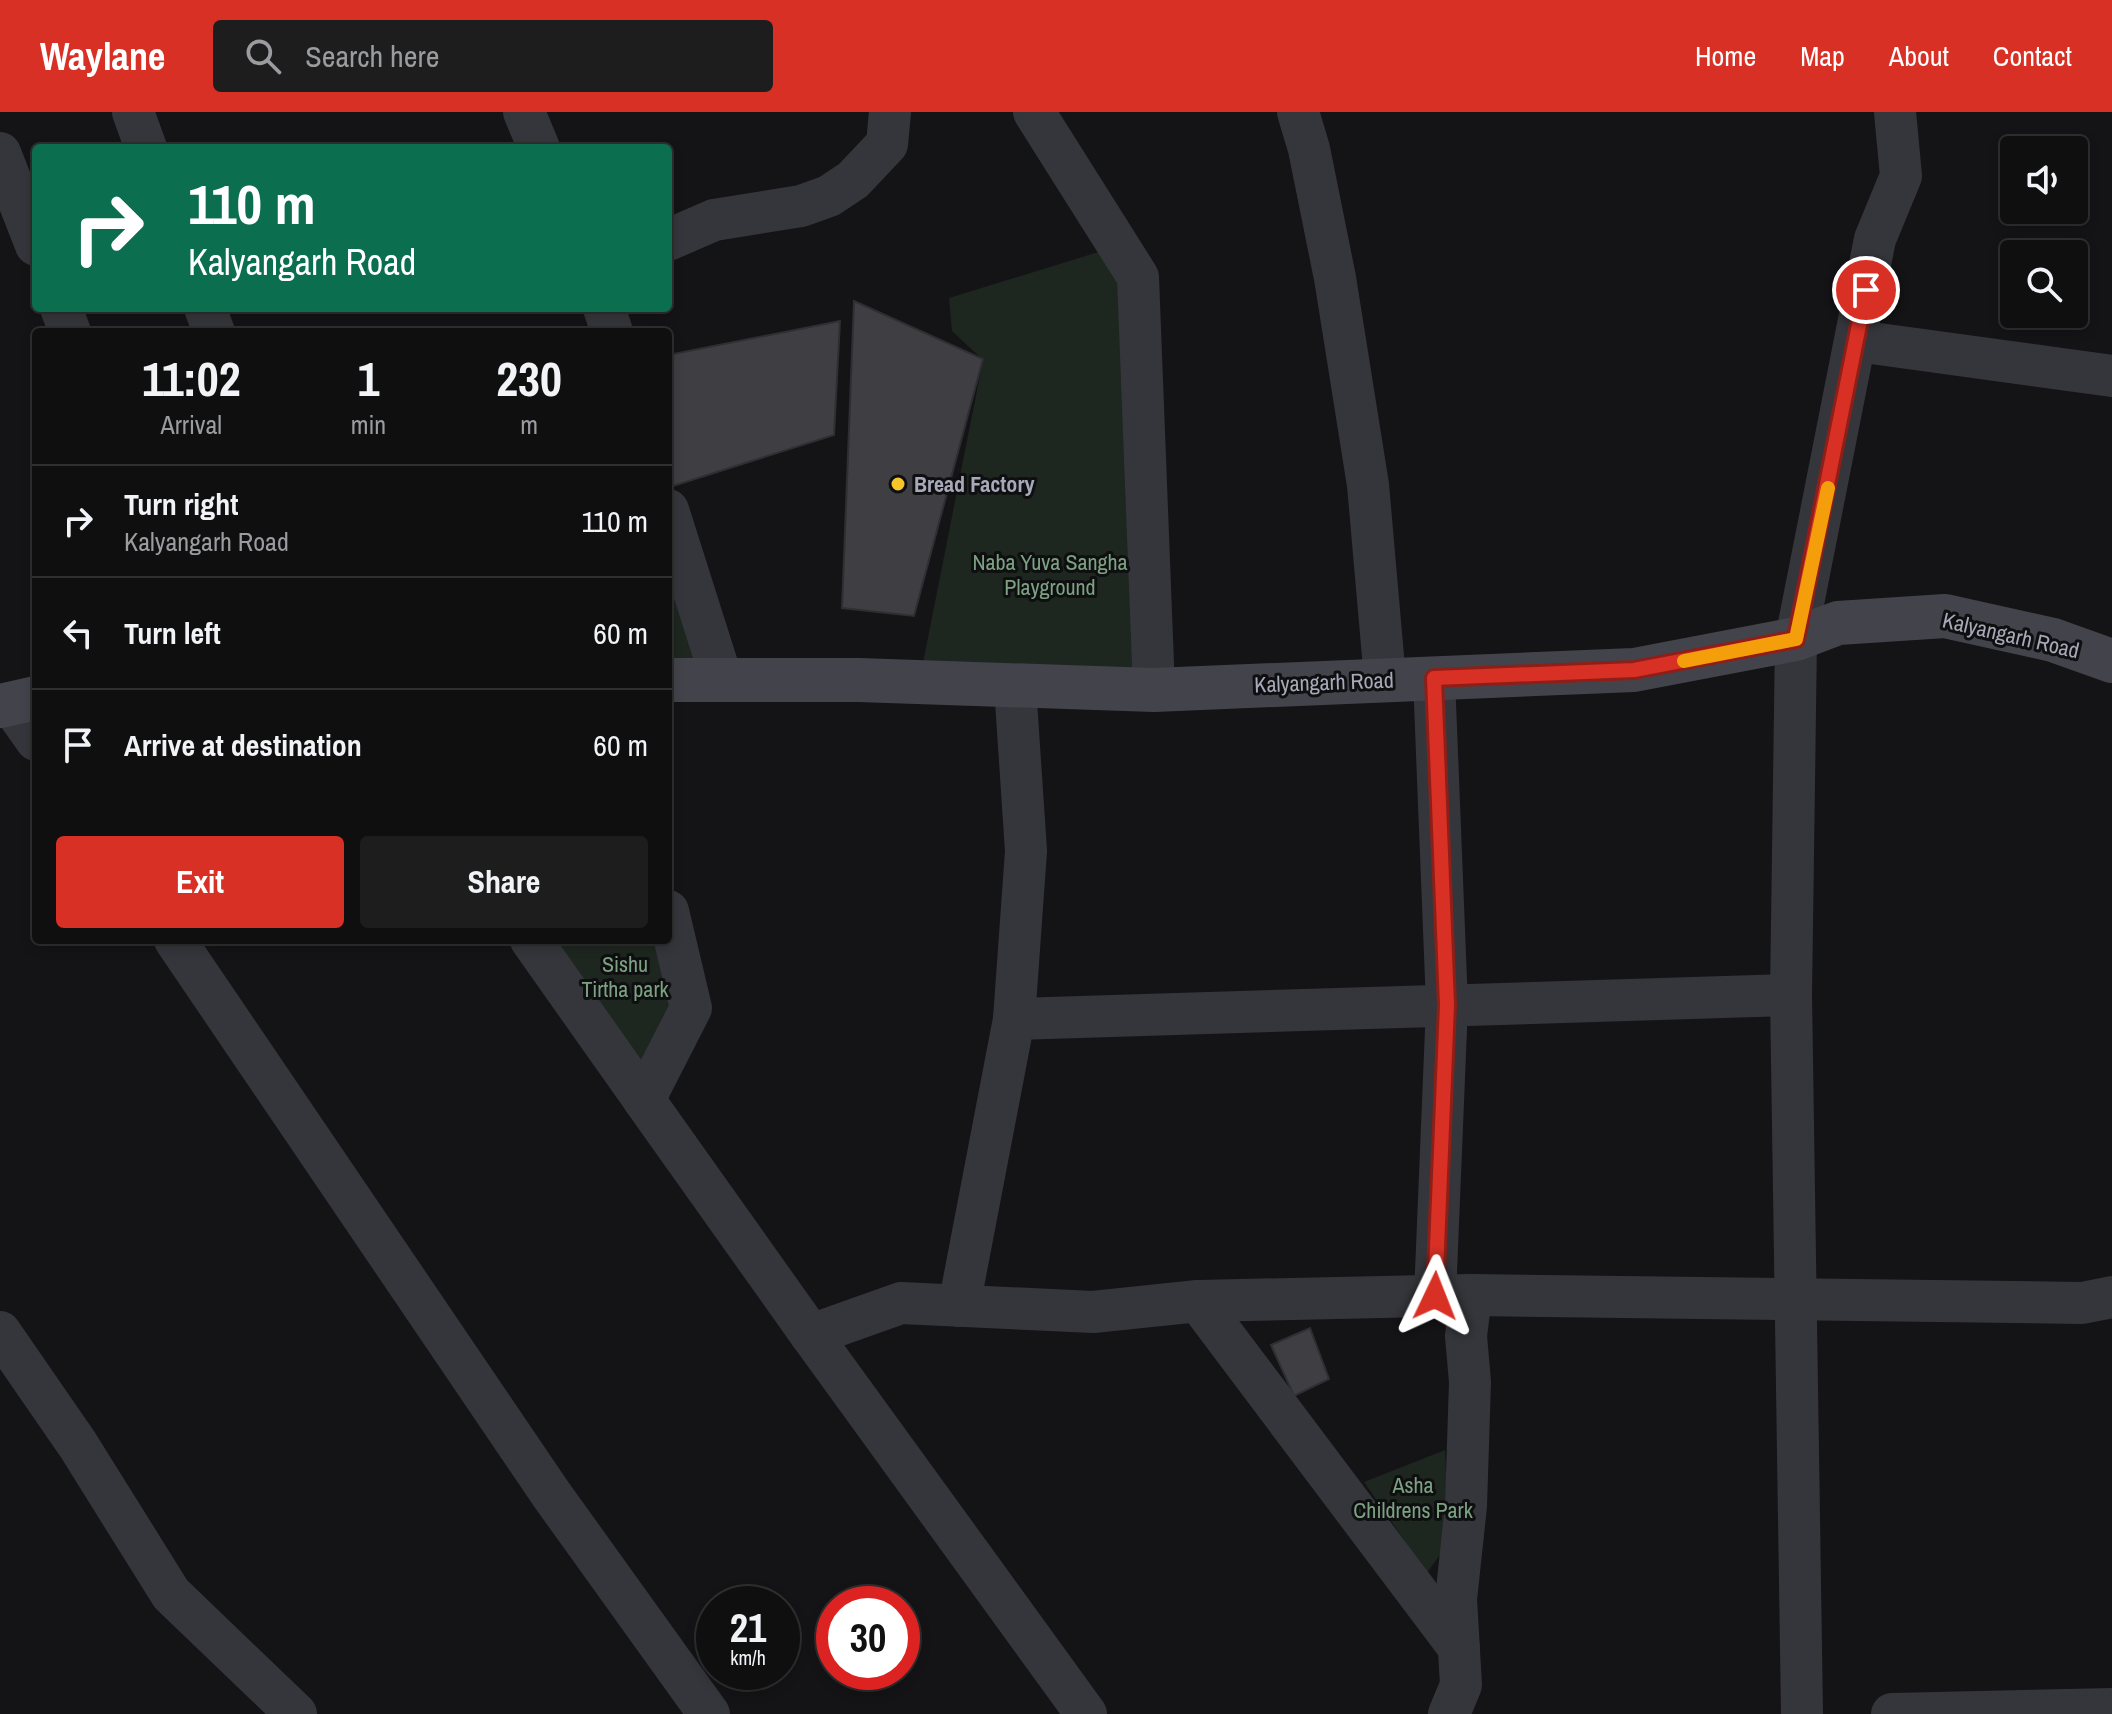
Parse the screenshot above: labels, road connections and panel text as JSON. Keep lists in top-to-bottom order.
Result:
{
  "streets": {
    "main road": ["Kalyangarh Road"]
  },
  "parks": ["Naba Yuva Sangha Playground", "Sishu Tirtha park", "Asha Childrens Park"],
  "places": ["Bread Factory"],
  "page": {
    "header": "Waylane",
    "search": "Search here",
    "nav": [
      "Home",
      "Map",
      "About",
      "Contact"
    ],
    "turn": ["110 m", "Kalyangarh Road"],
    "eta": [
      "11:02",
      "Arrival",
      "1",
      "min",
      "230",
      "m"
    ],
    "list": [
      {
        "name": "Turn right",
        "note": "Kalyangarh Road",
        "value": "110 m"
      },
      {
        "name": "Turn left",
        "value": "60 m"
      },
      {
        "name": "Arrive at destination",
        "value": "60 m"
      }
    ],
    "buttons": ["Exit", "Share"],
    "speed": "21 km/h",
    "limit": "30"
  }
}
